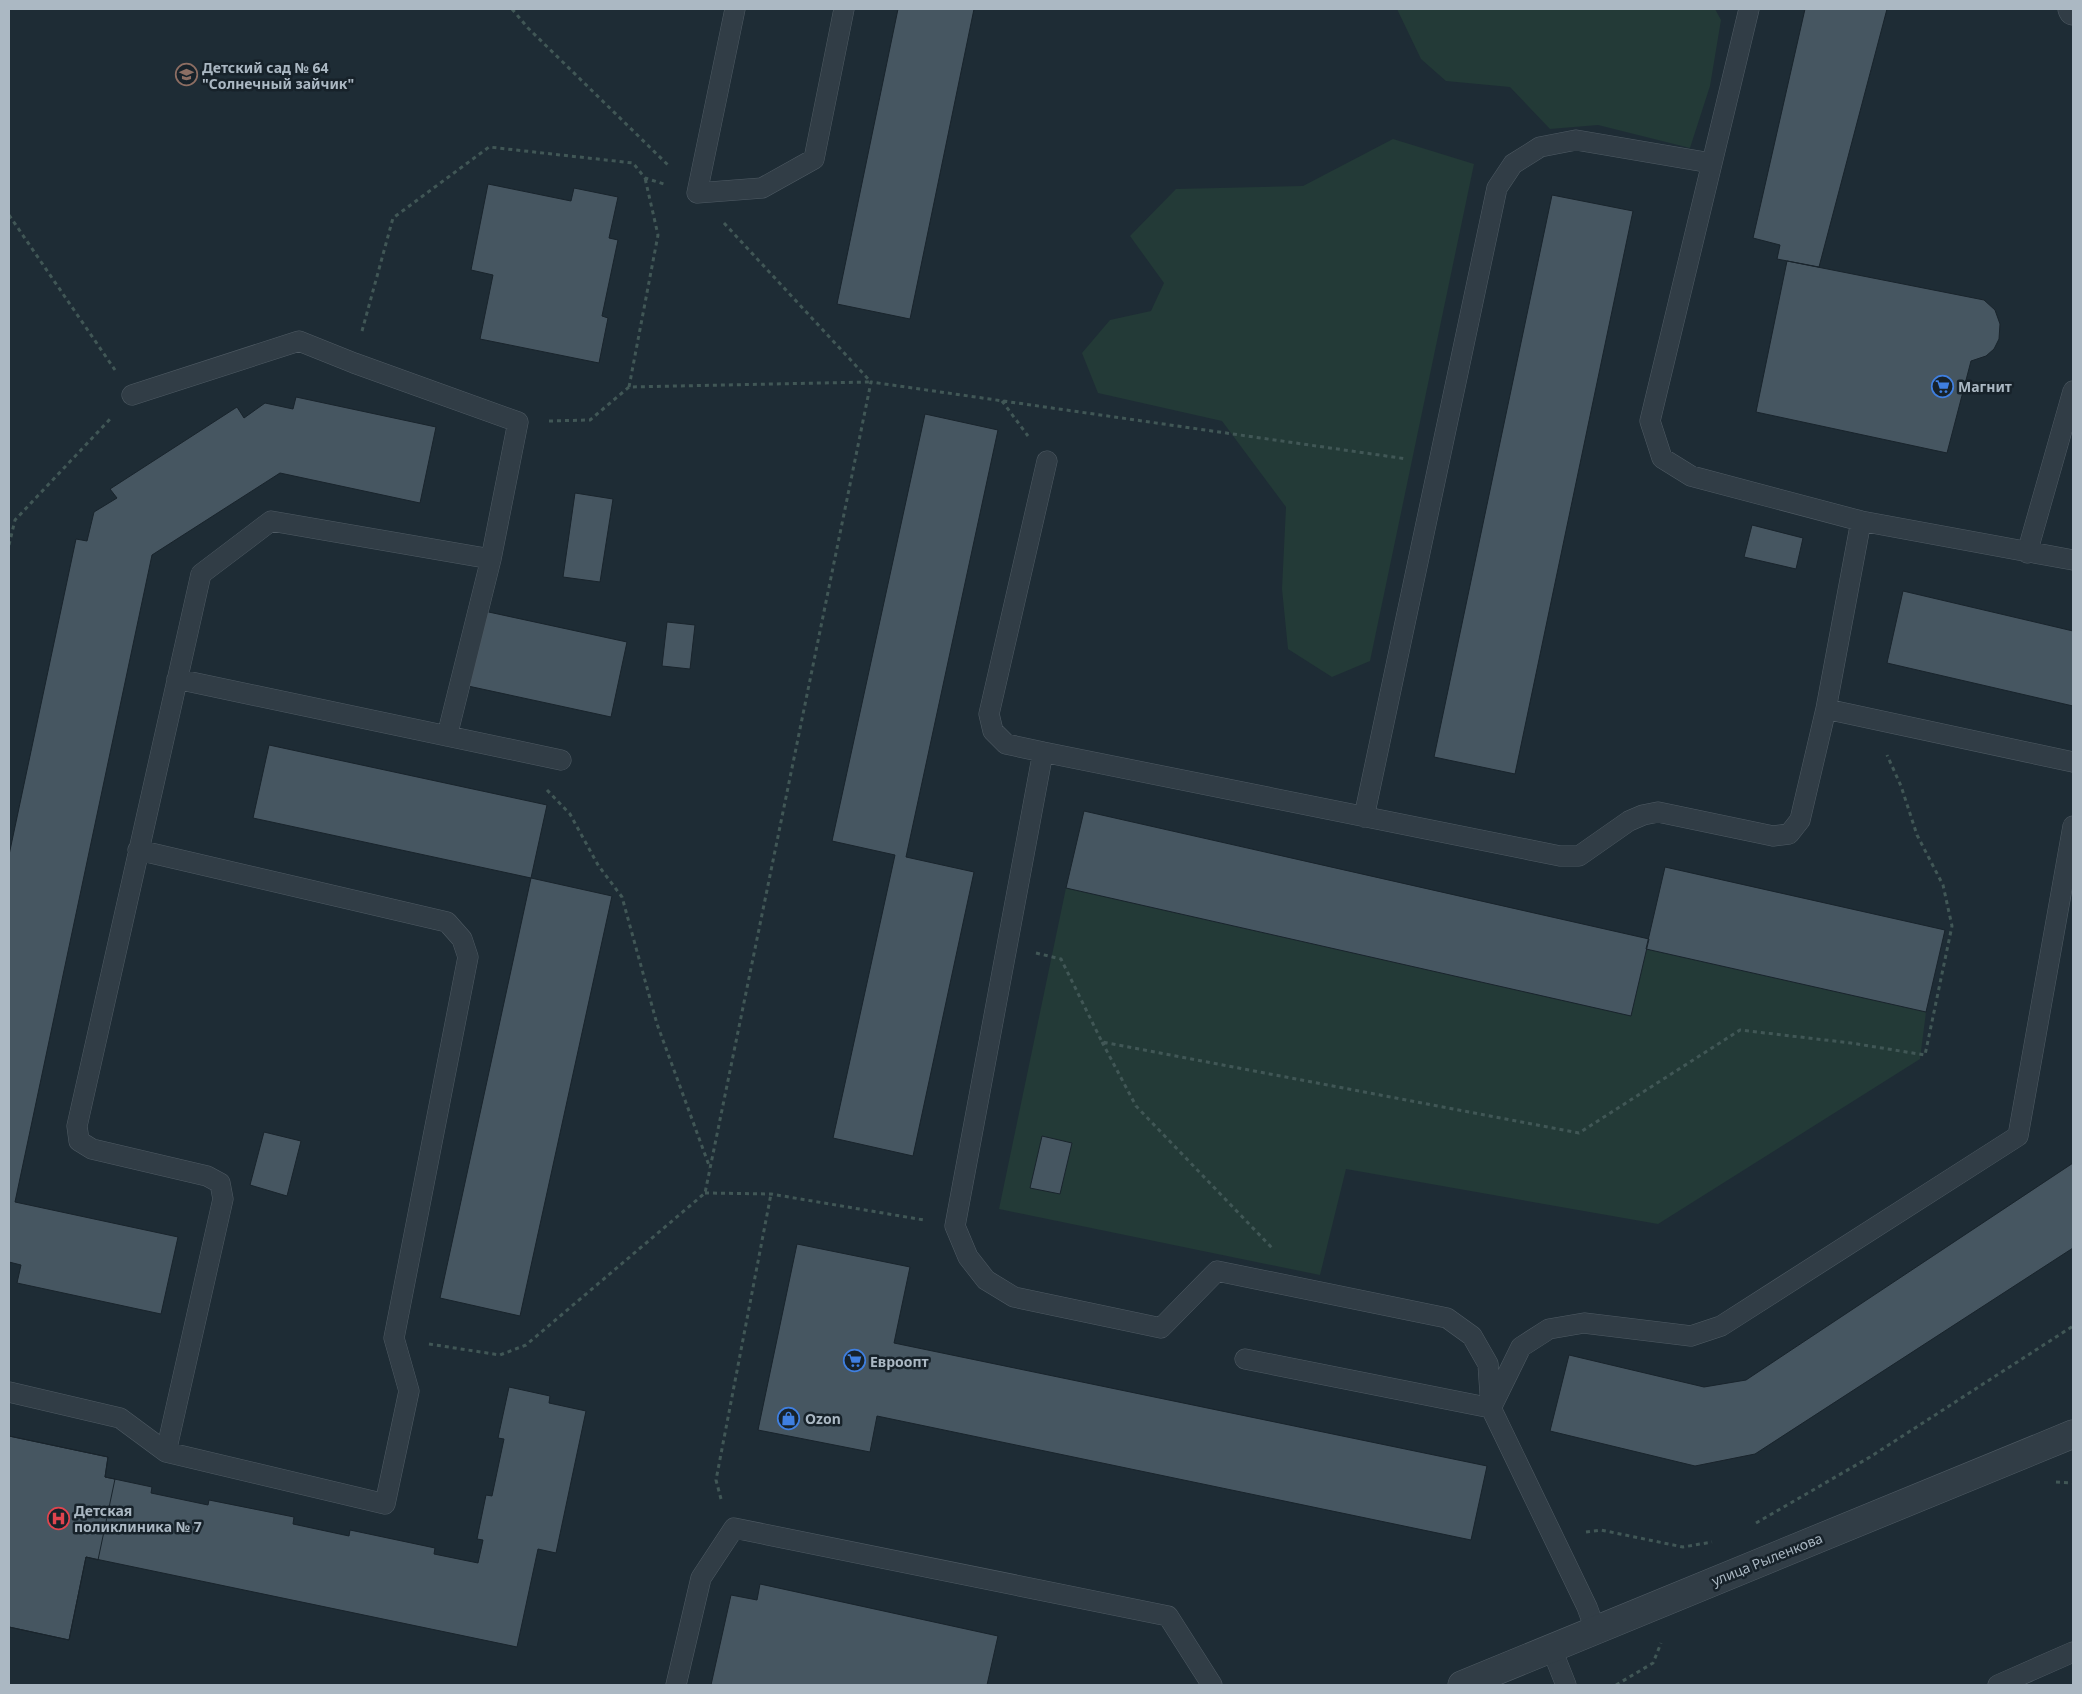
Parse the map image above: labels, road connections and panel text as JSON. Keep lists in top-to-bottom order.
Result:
{
  "streets": {
    "street": ["улица Рыленкова"]
  },
  "places": {
    "school or university": ["Детский сад № 64 \"Солнечный зайчик\""],
    "supermarket": ["Магнит", "Евроопт"],
    "shop": ["Ozon"],
    "hospital": ["Детская поликлиника № 7"]
  }
}
